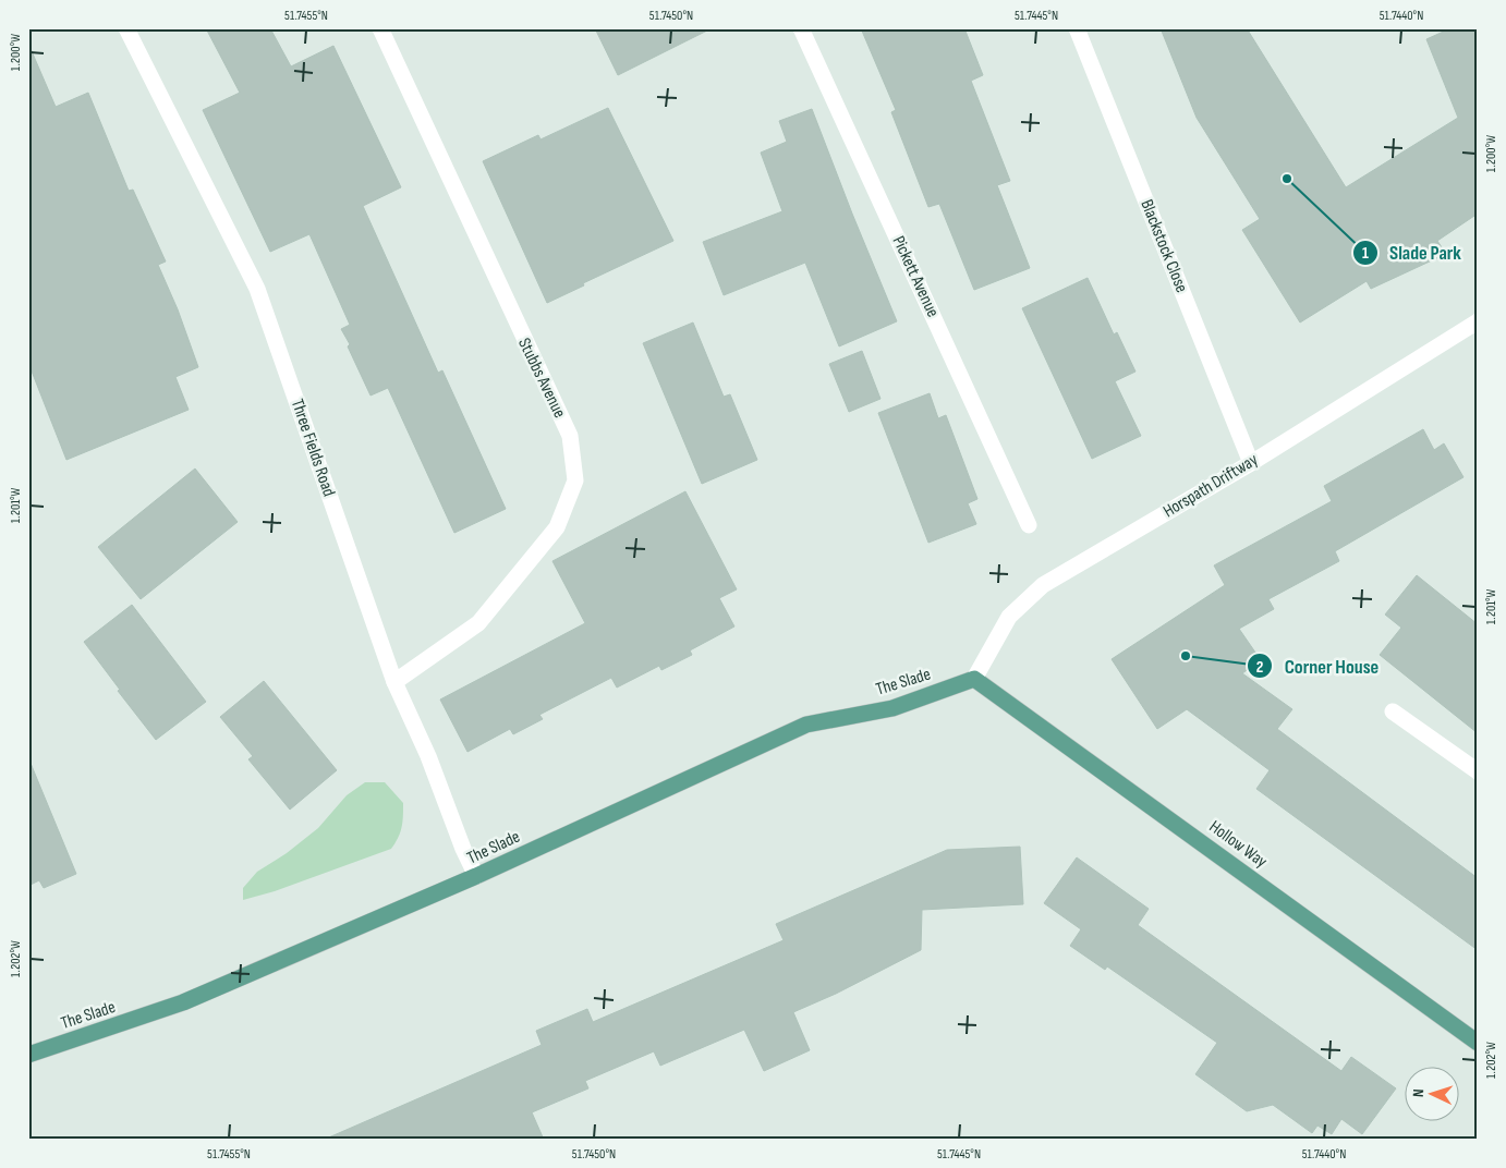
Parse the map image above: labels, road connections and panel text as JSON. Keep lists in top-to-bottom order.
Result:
{
  "streets": {
    "main road": ["The Slade", "Hollow Way"],
    "street": [
      "Blackstock Close",
      "Pickett Avenue",
      "Stubbs Avenue",
      "Three Fields Road",
      "Horspath Driftway"
    ]
  },
  "crossings": [
    ["Blackstock Close", "Horspath Driftway"],
    ["Stubbs Avenue", "Three Fields Road"],
    ["Three Fields Road", "The Slade"],
    ["Horspath Driftway", "The Slade"],
    ["Horspath Driftway", "Hollow Way"],
    ["The Slade", "Hollow Way"]
  ],
  "places": ["Slade Park", "Corner House"],
  "north": "left",
  "coordinates": [
    "51.7455°N",
    "51.7450°N",
    "51.7445°N",
    "51.7440°N",
    "1.200°W",
    "1.201°W",
    "1.202°W"
  ]
}
